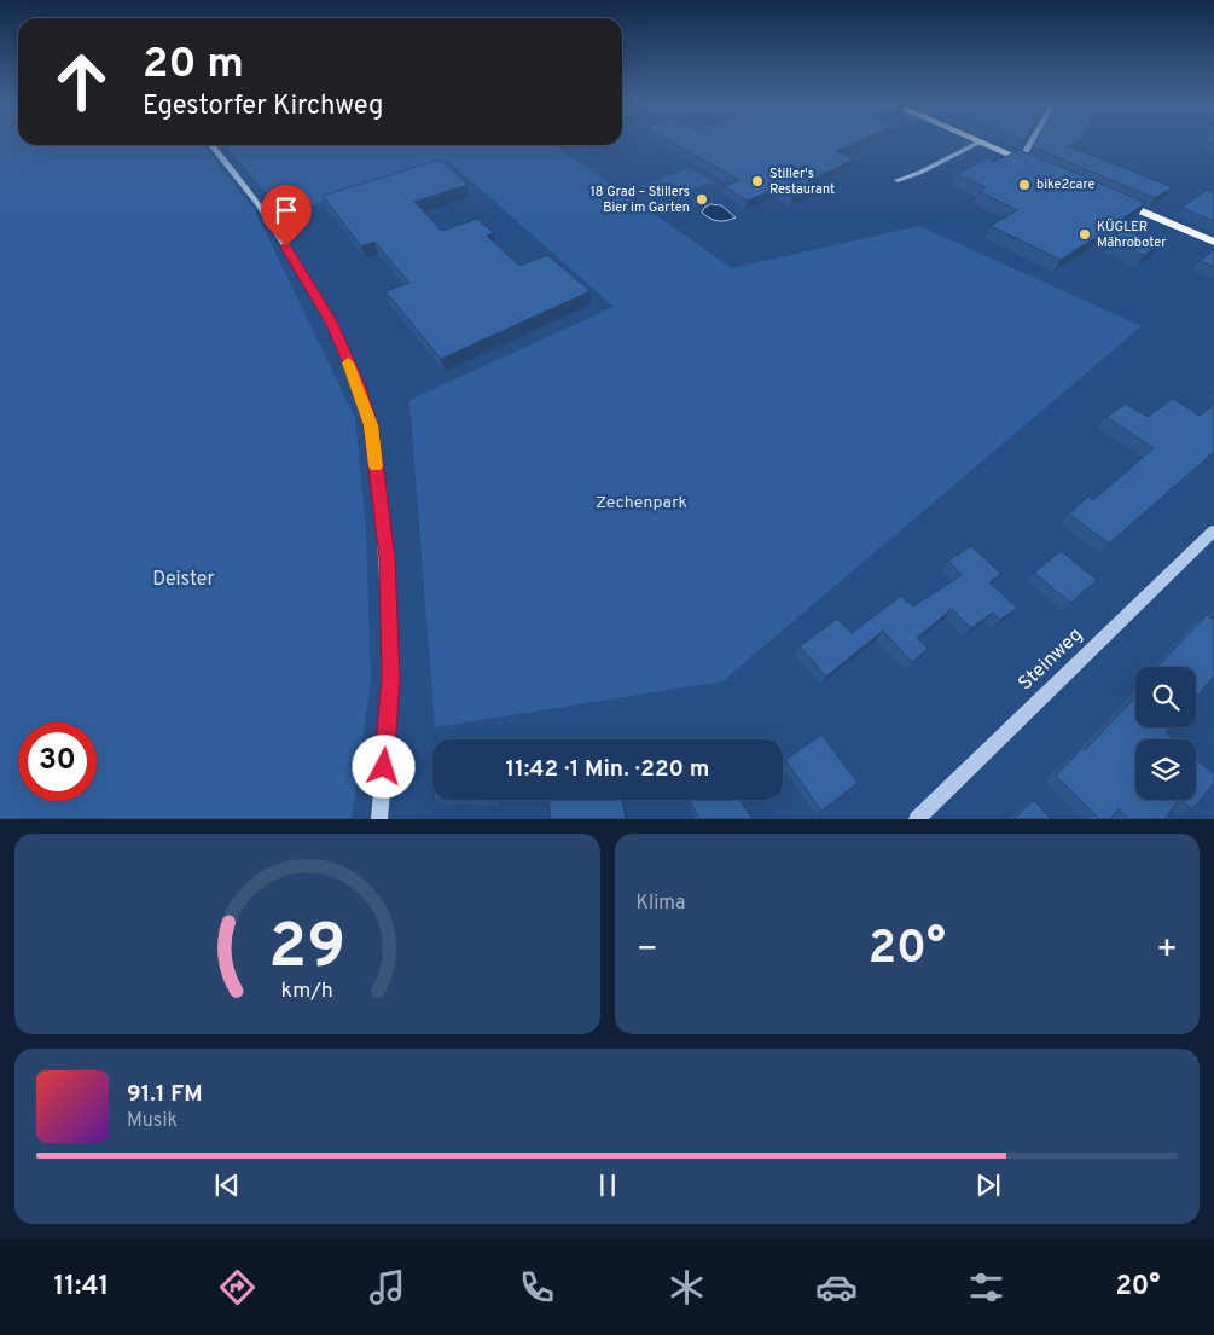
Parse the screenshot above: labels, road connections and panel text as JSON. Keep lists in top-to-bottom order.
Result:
{
  "streets": {
    "street": ["Steinweg"]
  },
  "parks": ["Zechenpark", "Deister"],
  "places": [
    "Stiller's Restaurant",
    "bike2care",
    "18 Grad – Stillers Bier im Garten",
    "KÜGLER Mähroboter"
  ],
  "page": {
    "turn": ["20 m", "Egestorfer Kirchweg"],
    "limit": "30",
    "trip": "11:42 · 1 Min. · 220 m",
    "tile": "Klima",
    "heat": ["−", "20°", "+"],
    "song": ["91.1 FM", "Musik"],
    "tabs": ["11:41", "20°"],
    "gauge": ["29", "km/h"]
  }
}
